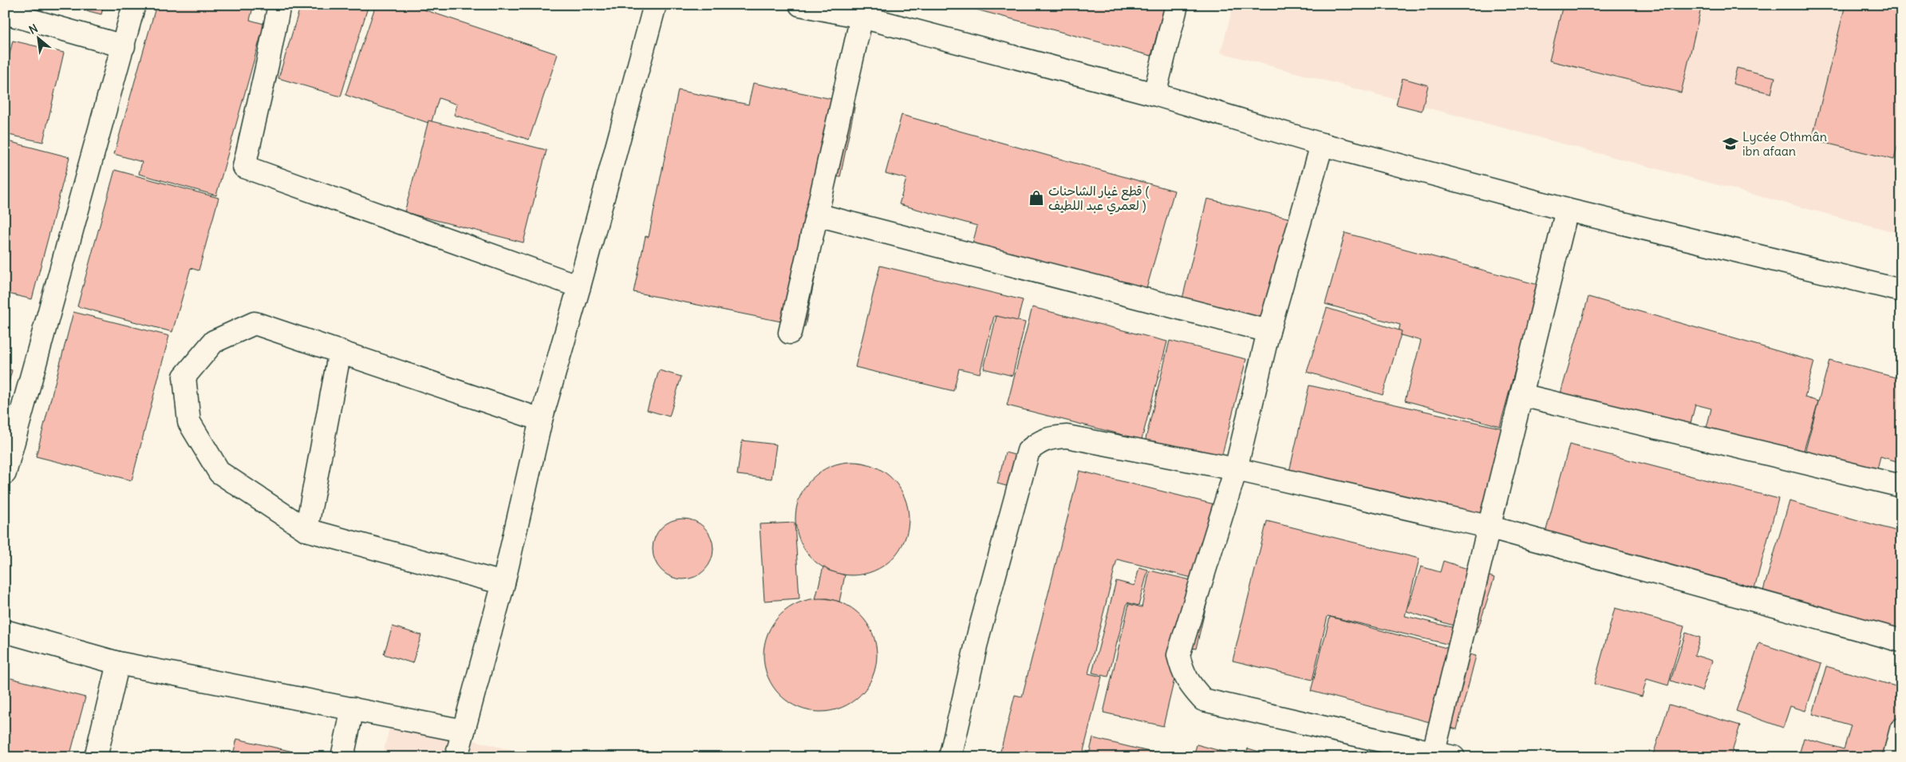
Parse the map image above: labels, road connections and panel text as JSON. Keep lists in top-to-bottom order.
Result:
{
  "places": {
    "school or university": ["Lycée Othmân ibn afaan"],
    "shop": ["قطع غيار الشاحنات ( لعمري عبد اللطيف )"]
  },
  "north": "top left"
}
